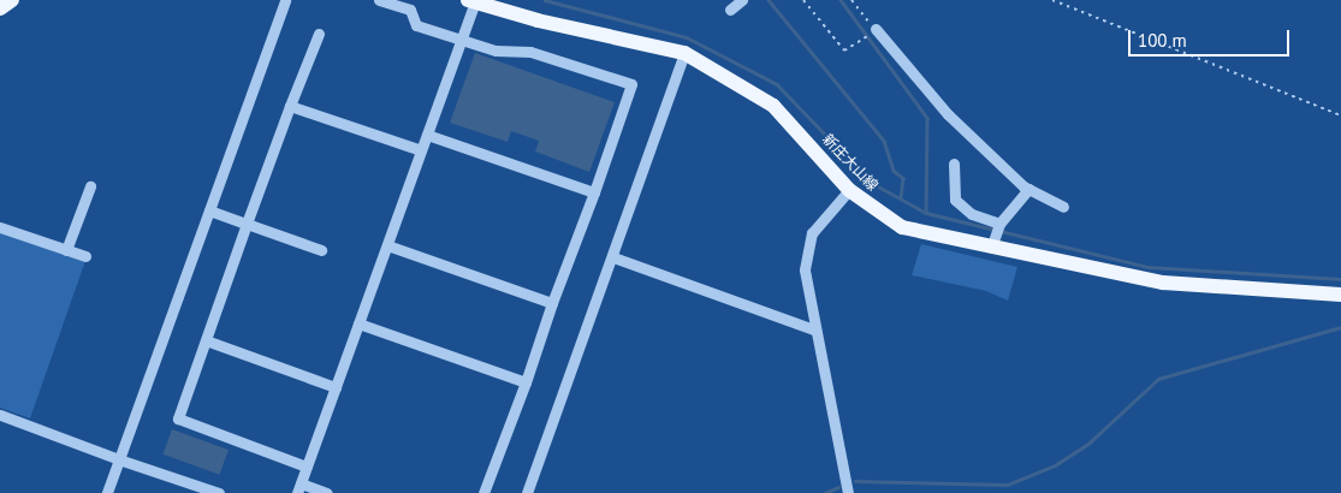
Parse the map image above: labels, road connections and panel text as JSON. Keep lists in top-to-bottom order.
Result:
{
  "streets": {
    "main road": ["新庄大山線"]
  },
  "scale_bar": "100 m"
}
